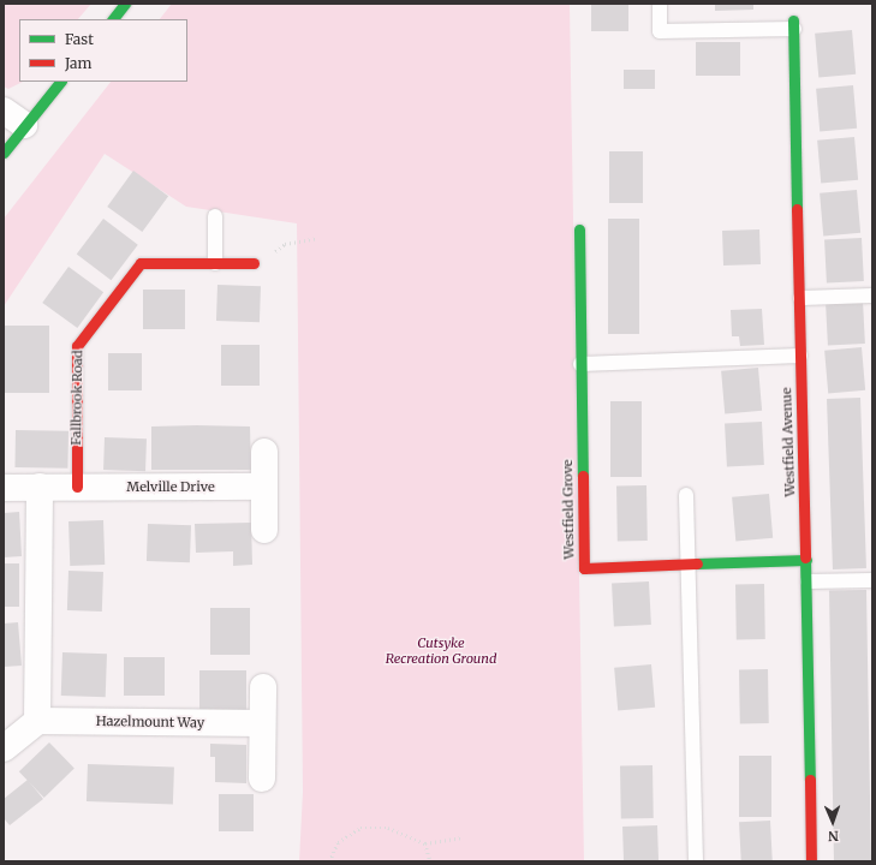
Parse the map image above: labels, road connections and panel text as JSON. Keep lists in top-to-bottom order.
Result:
{
  "streets": {
    "street": [
      "Fallbrook Road",
      "Westfield Avenue",
      "Melville Drive",
      "Westfield Grove",
      "Hazelmount Way"
    ]
  },
  "crossings": [
    ["Fallbrook Road", "Melville Drive"],
    ["Westfield Avenue", "Westfield Grove"]
  ],
  "parks": ["Cutsyke Recreation Ground"],
  "legend": ["Fast", "Jam"],
  "north": "bottom"
}
